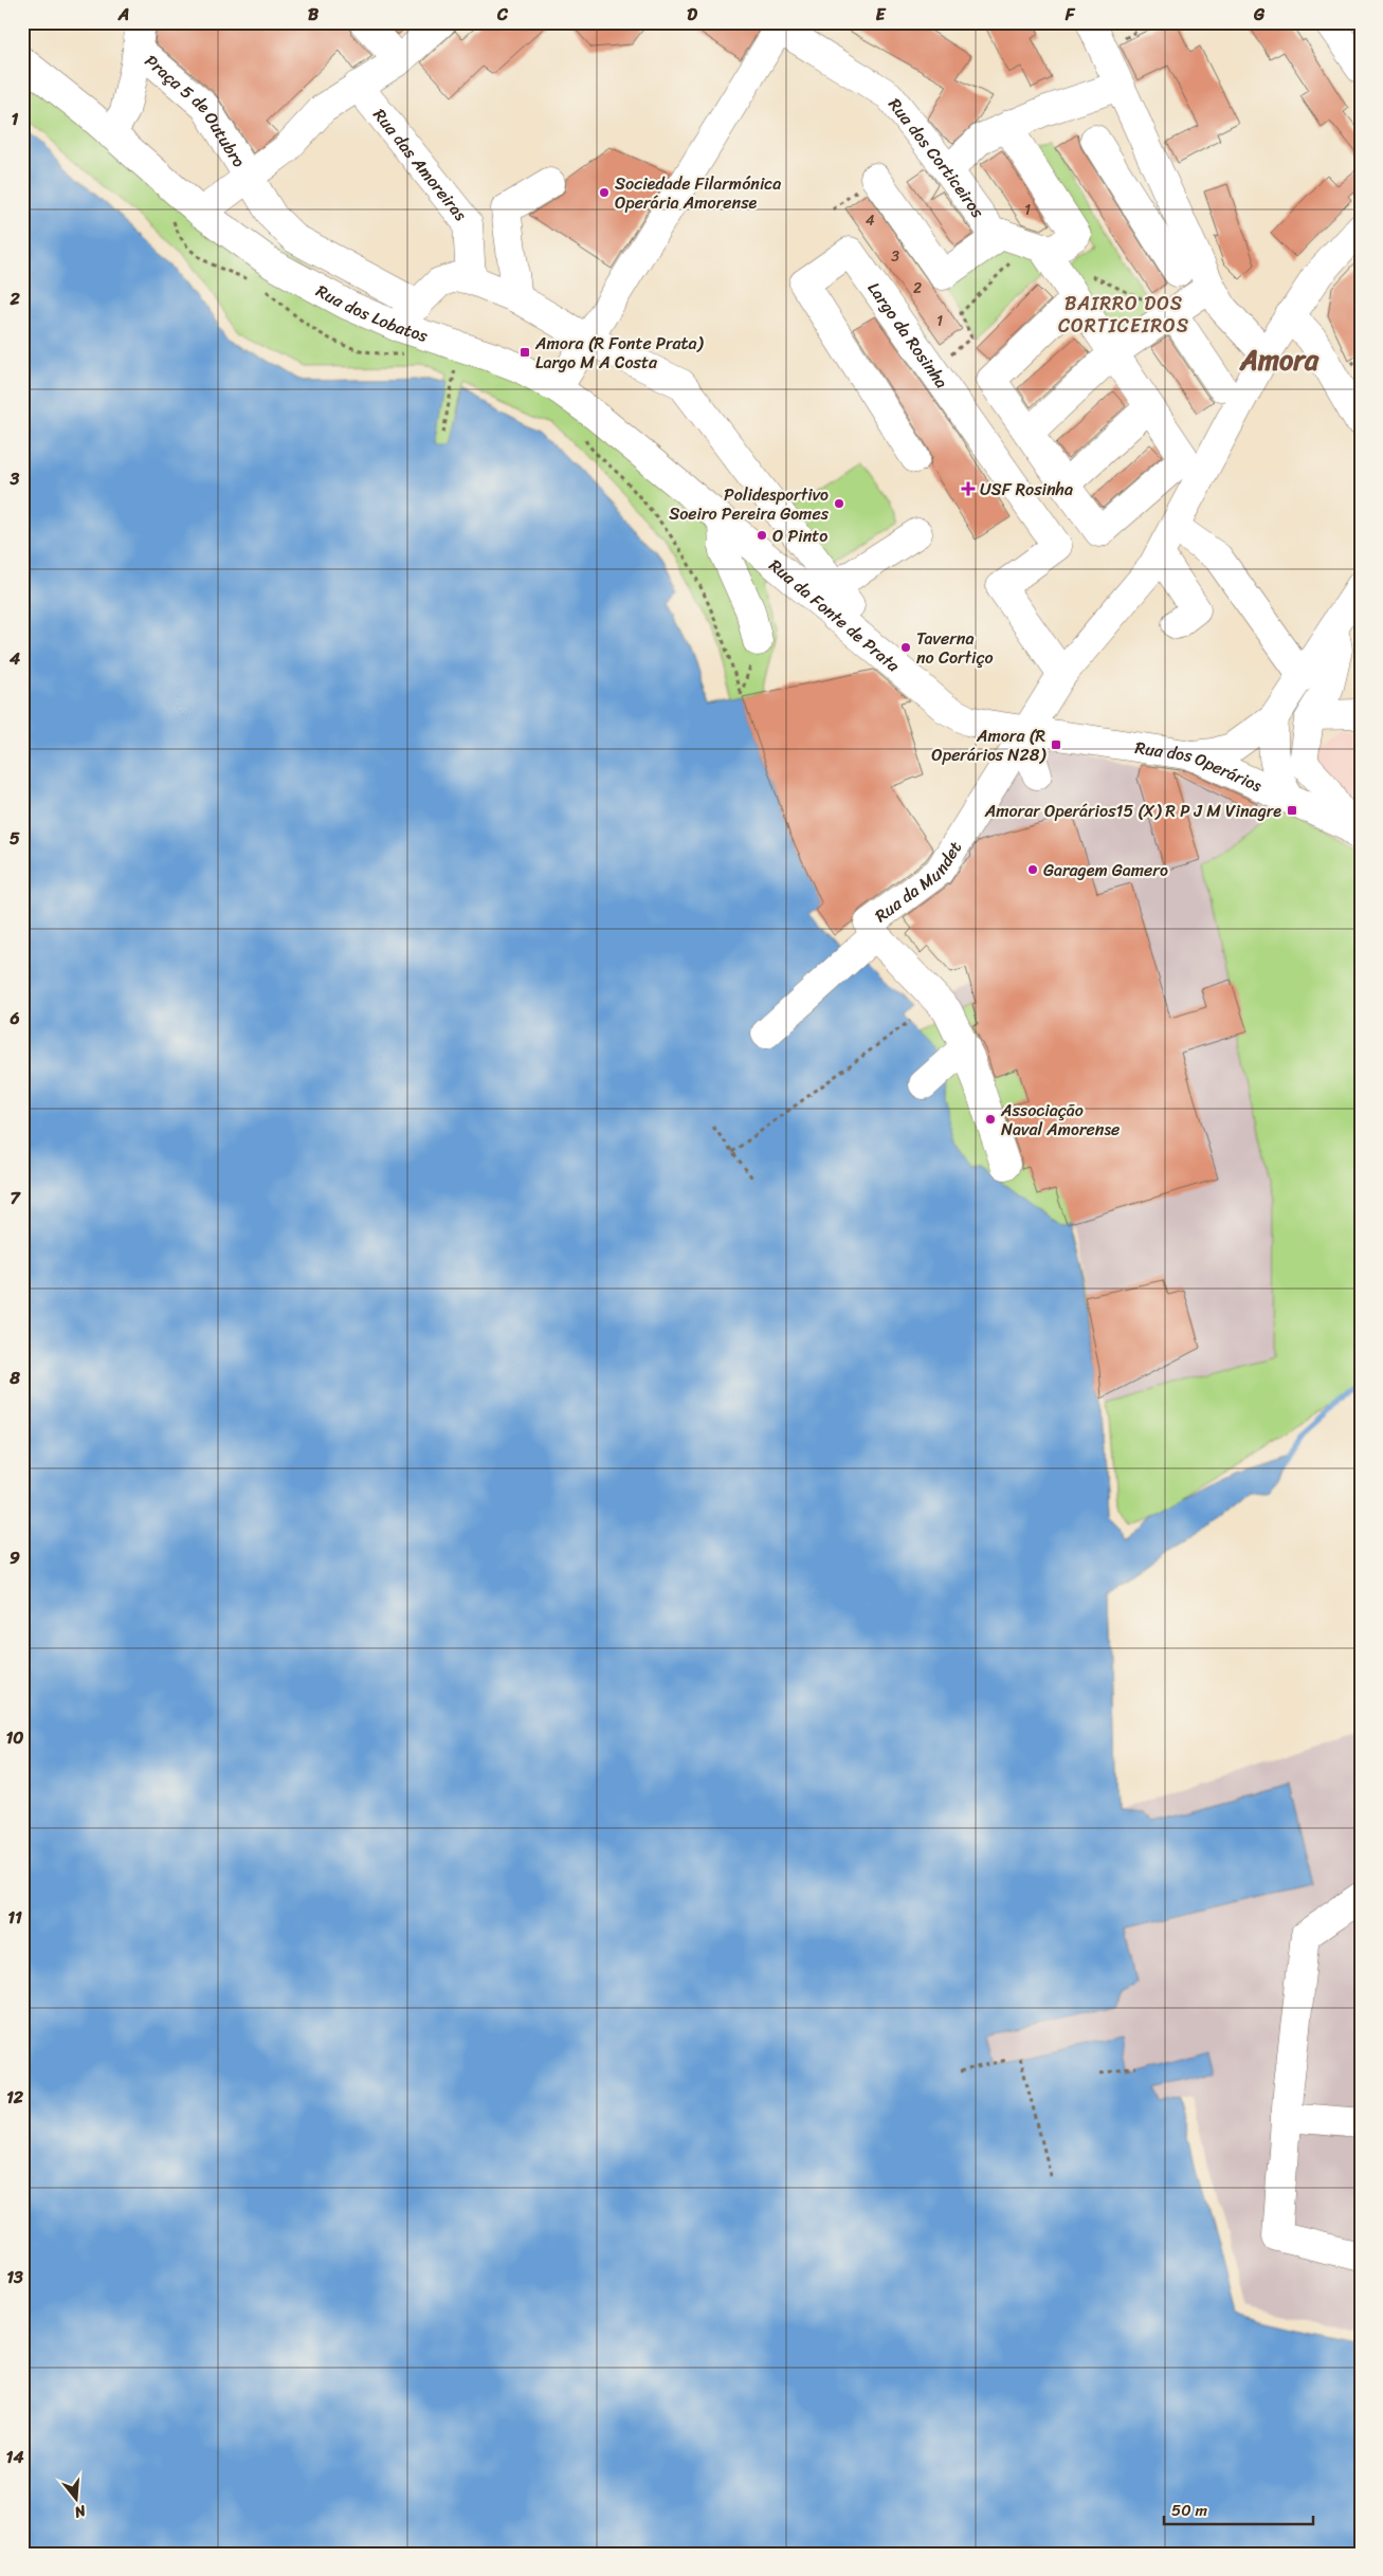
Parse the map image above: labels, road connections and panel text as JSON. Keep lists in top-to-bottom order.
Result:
{
  "streets": {
    "street": [
      "Praça 5 de Outubro",
      "Rua dos Corticeiros",
      "Rua das Amoreiras",
      "Rua dos Lobatos",
      "Largo da Rosinha",
      "Rua da Fonte de Prata",
      "Rua dos Operários",
      "Rua da Mundet"
    ]
  },
  "crossings": [
    ["Praça 5 de Outubro", "Rua dos Lobatos"],
    ["Rua dos Lobatos", "Rua da Fonte de Prata"],
    ["Rua da Fonte de Prata", "Rua dos Operários"],
    ["Rua da Fonte de Prata", "Rua da Mundet"],
    ["Rua dos Operários", "Rua da Mundet"]
  ],
  "districts": ["BAIRRO DOS CORTICEIROS", "Amora"],
  "places": {
    "other": [
      "Sociedade Filarmónica Operária Amorense",
      "Polidesportivo Soeiro Pereira Gomes",
      "O Pinto",
      "Taverna no Cortiço",
      "Garagem Gamero",
      "Associação Naval Amorense"
    ],
    "transit": ["Amora (R Fonte Prata) Largo M A Costa", "Amora (R Operários N28)", "Amorar Operários15 (X) R P J M Vinagre"],
    "health": ["USF Rosinha"]
  },
  "house_numbers": [
    "1",
    "4",
    "3",
    "2",
    "1"
  ],
  "scale_bar": "50 m",
  "north": "bottom",
  "grid": {
    "columns": [
      "A",
      "B",
      "C",
      "D",
      "E",
      "F",
      "G"
    ],
    "rows": [
      "1",
      "2",
      "3",
      "4",
      "5",
      "6",
      "7",
      "8",
      "9",
      "10",
      "11",
      "12",
      "13",
      "14"
    ]
  }
}
